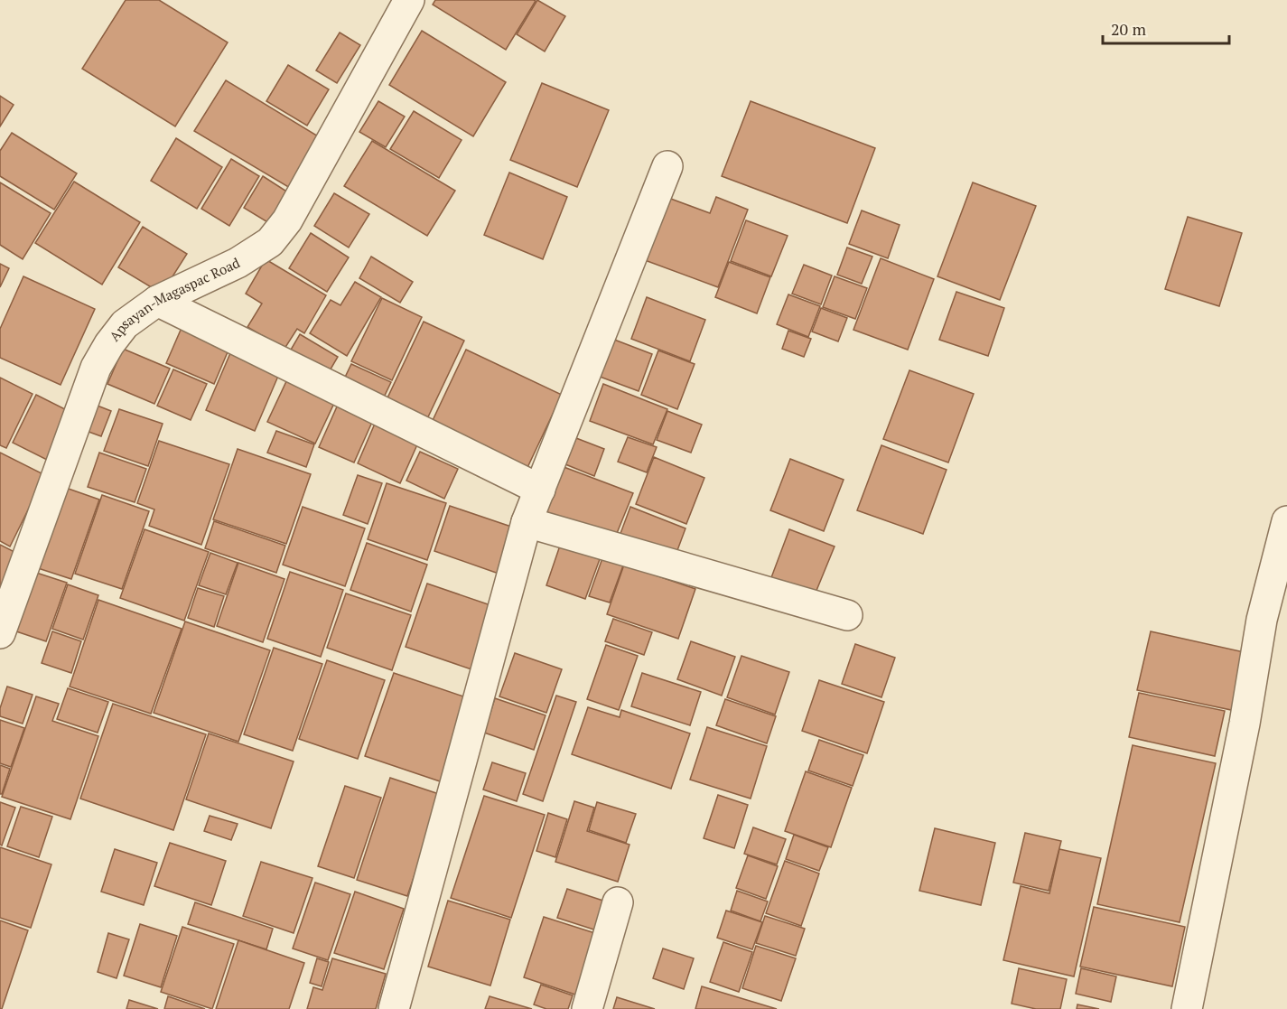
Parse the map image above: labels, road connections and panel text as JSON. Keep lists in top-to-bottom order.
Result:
{
  "streets": {
    "street": ["Apsayan-Magaspac Road"]
  },
  "scale_bar": "20 m"
}
